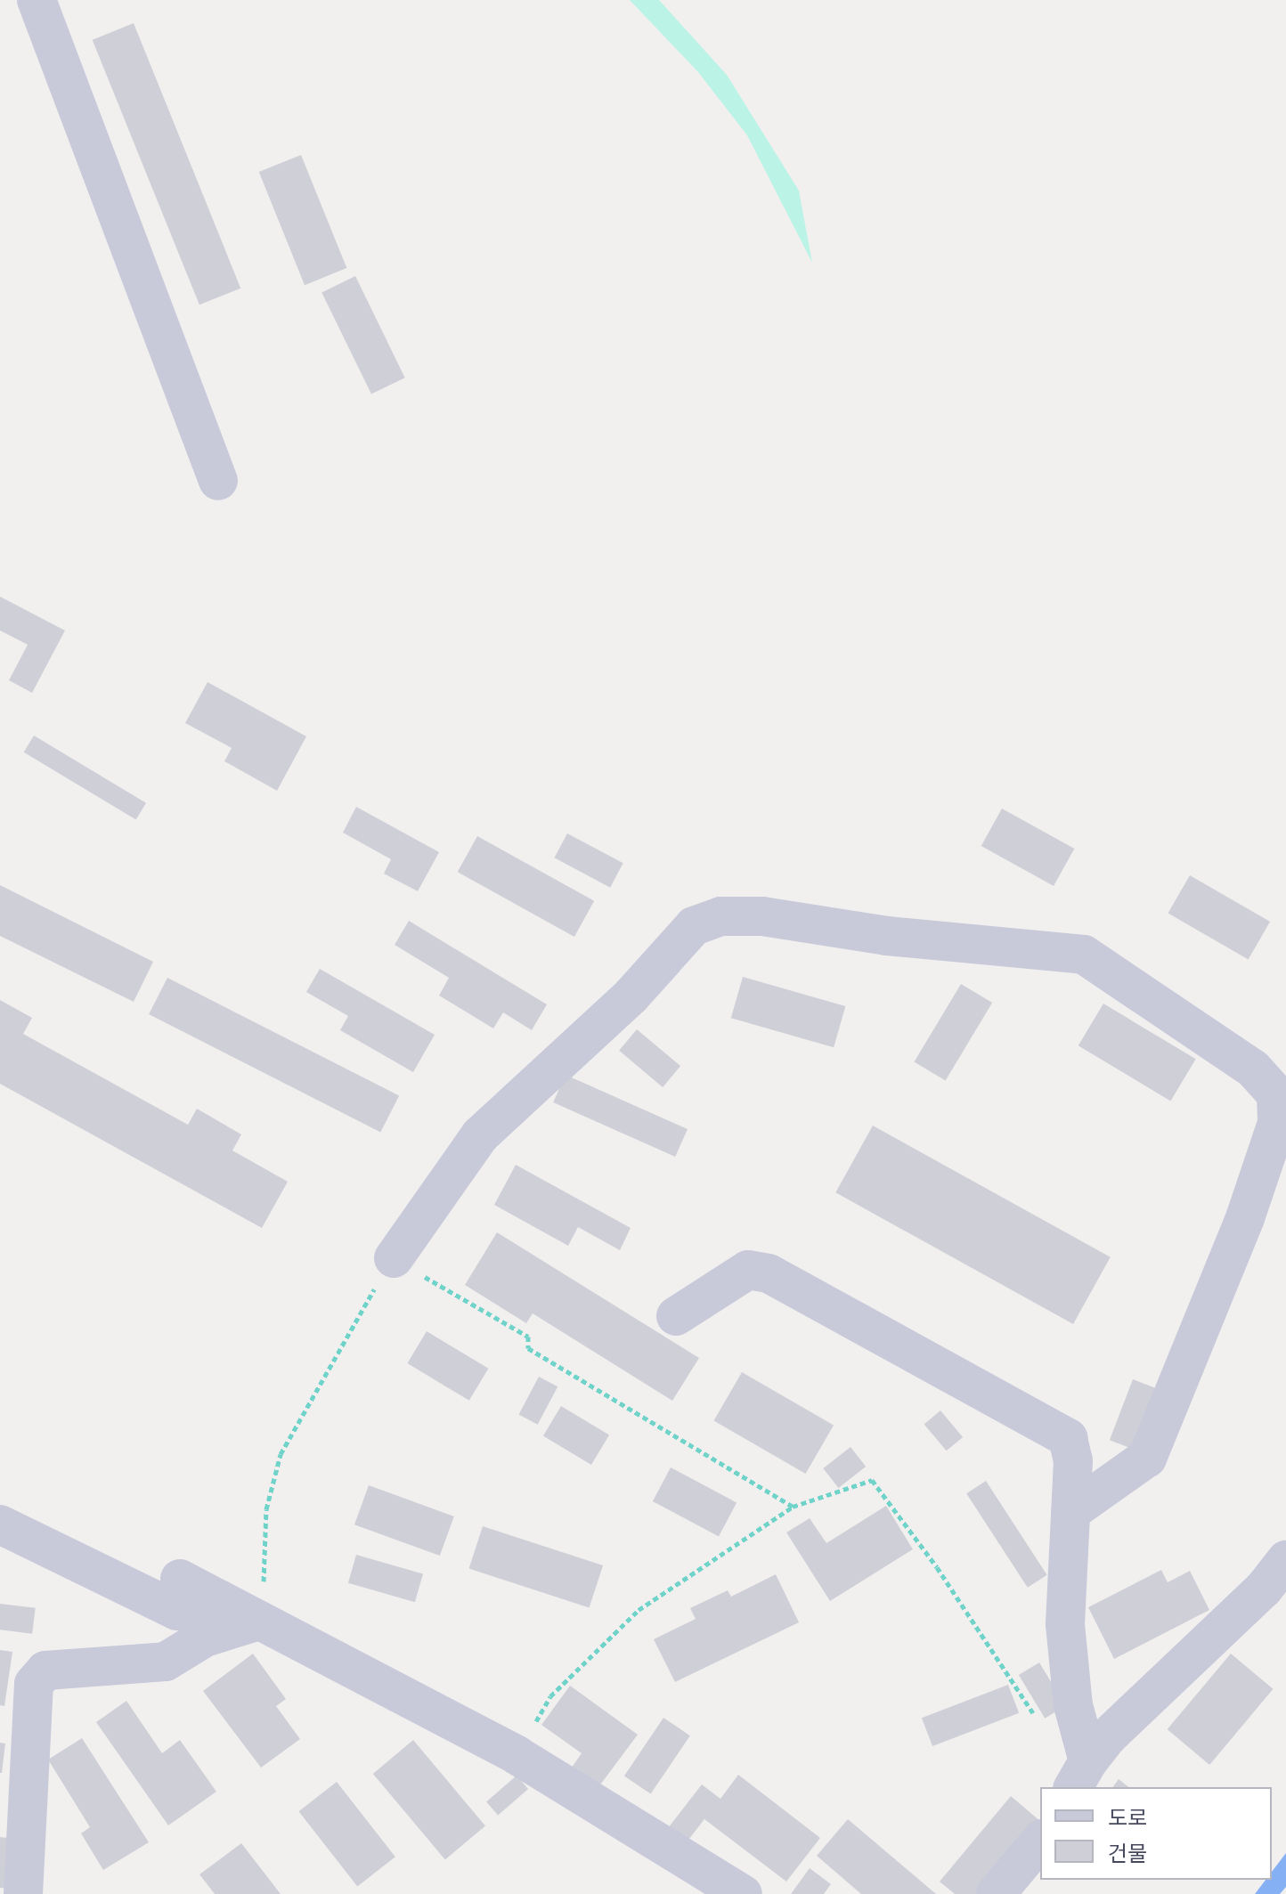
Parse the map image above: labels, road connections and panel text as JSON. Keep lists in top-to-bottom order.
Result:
{
  "legend": ["도로", "건물"]
}
